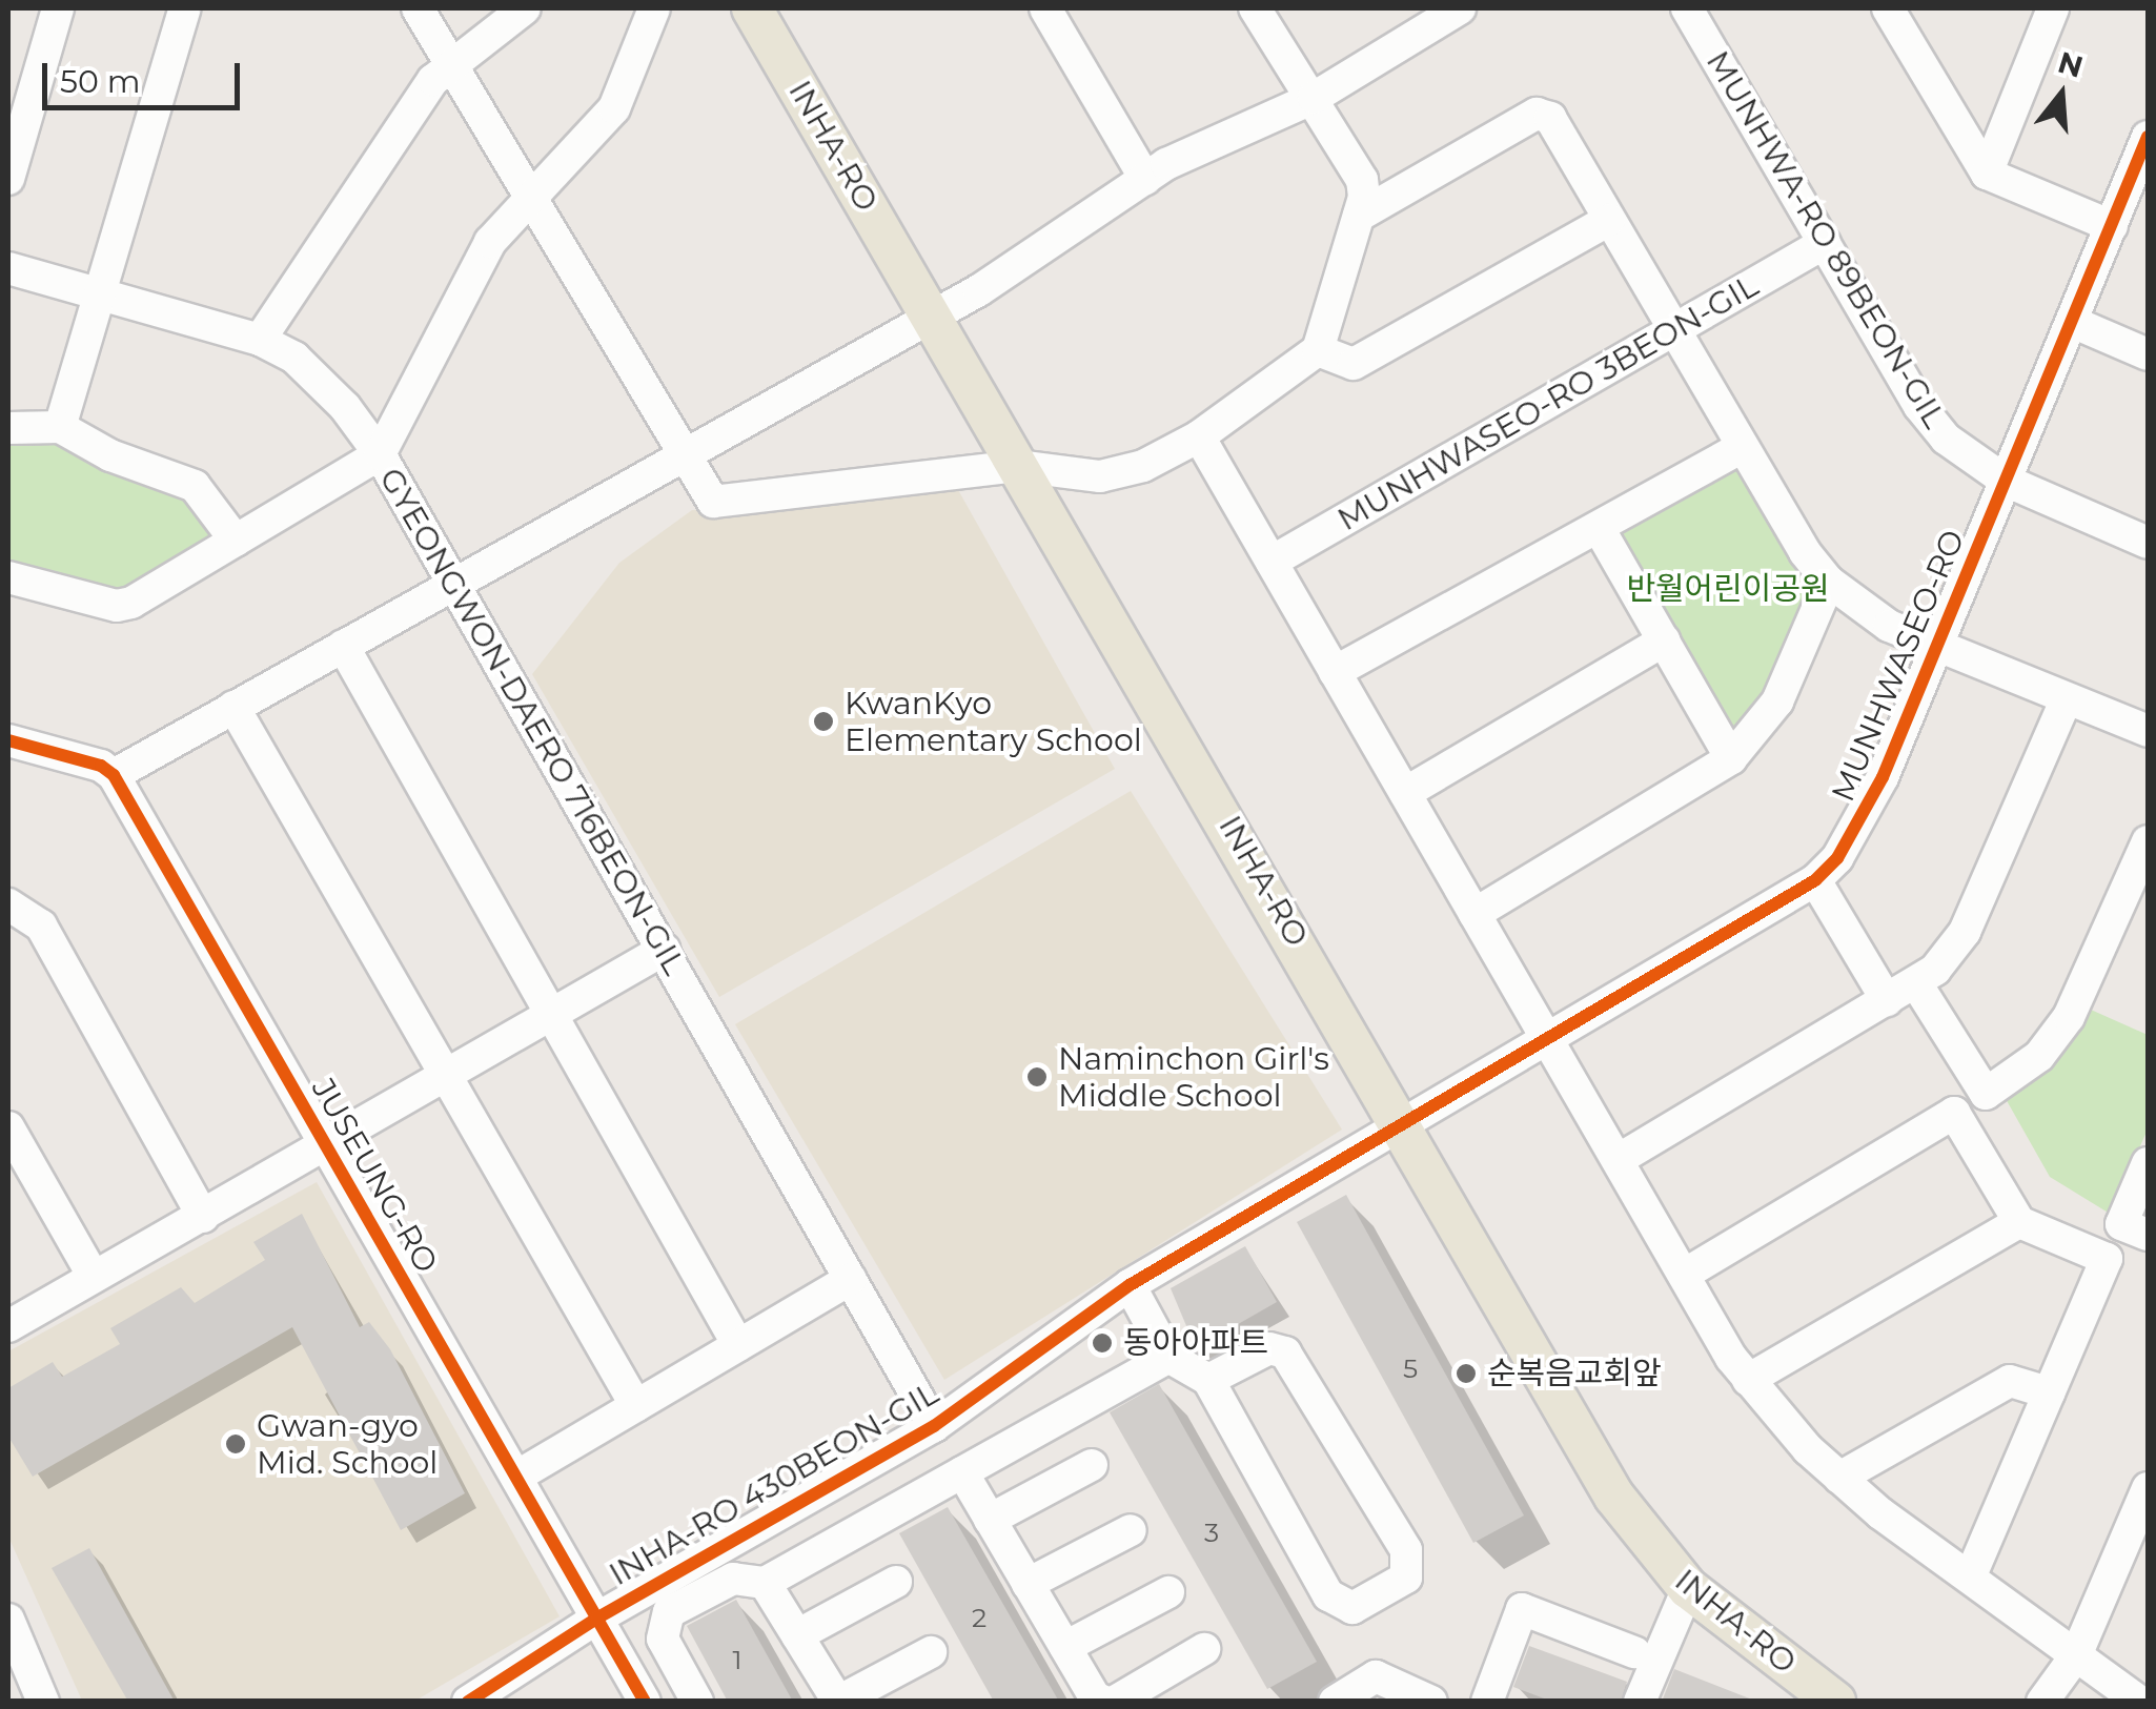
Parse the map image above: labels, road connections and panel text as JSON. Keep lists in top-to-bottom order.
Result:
{
  "streets": {
    "main road": ["INHA-RO"],
    "street": [
      "MUNHWA-RO 89BEON-GIL",
      "MUNHWASEO-RO 3BEON-GIL",
      "MUNHWASEO-RO",
      "GYEONGWON-DAERO 716BEON-GIL",
      "JUSEUNG-RO",
      "INHA-RO 430BEON-GIL"
    ]
  },
  "crossings": [
    ["INHA-RO", "MUNHWASEO-RO"],
    ["INHA-RO", "INHA-RO 430BEON-GIL"],
    ["MUNHWA-RO 89BEON-GIL", "MUNHWASEO-RO 3BEON-GIL"],
    ["MUNHWA-RO 89BEON-GIL", "MUNHWASEO-RO"],
    ["MUNHWASEO-RO", "INHA-RO 430BEON-GIL"],
    ["GYEONGWON-DAERO 716BEON-GIL", "INHA-RO 430BEON-GIL"],
    ["JUSEUNG-RO", "INHA-RO 430BEON-GIL"]
  ],
  "parks": ["반월어린이공원"],
  "places": [
    "KwanKyo Elementary School",
    "Naminchon Girl's Middle School",
    "동아아파트",
    "순복음교회앞",
    "Gwan-gyo Mid. School"
  ],
  "house_numbers": [
    "5",
    "3",
    "2",
    "1"
  ],
  "scale_bar": "50 m",
  "north": "top"
}
